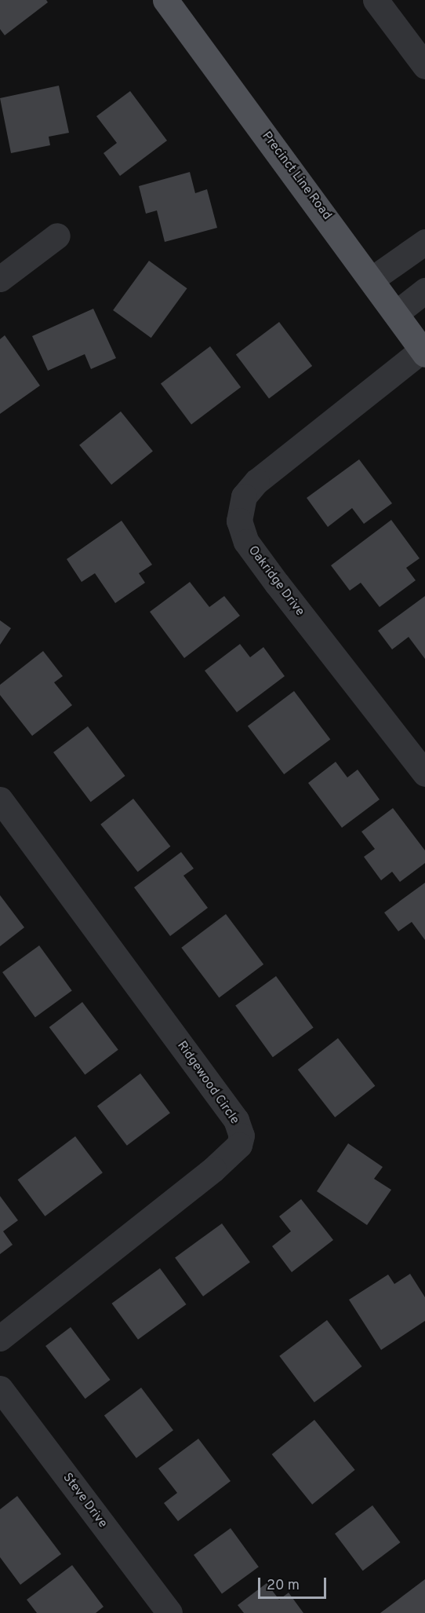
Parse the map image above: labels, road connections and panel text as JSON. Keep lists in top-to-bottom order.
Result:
{
  "streets": {
    "main road": ["Precinct Line Road"],
    "street": ["Oakridge Drive", "Ridgewood Circle", "Steve Drive"]
  },
  "crossings": [
    ["Precinct Line Road", "Oakridge Drive"]
  ],
  "scale_bar": "20 m"
}
